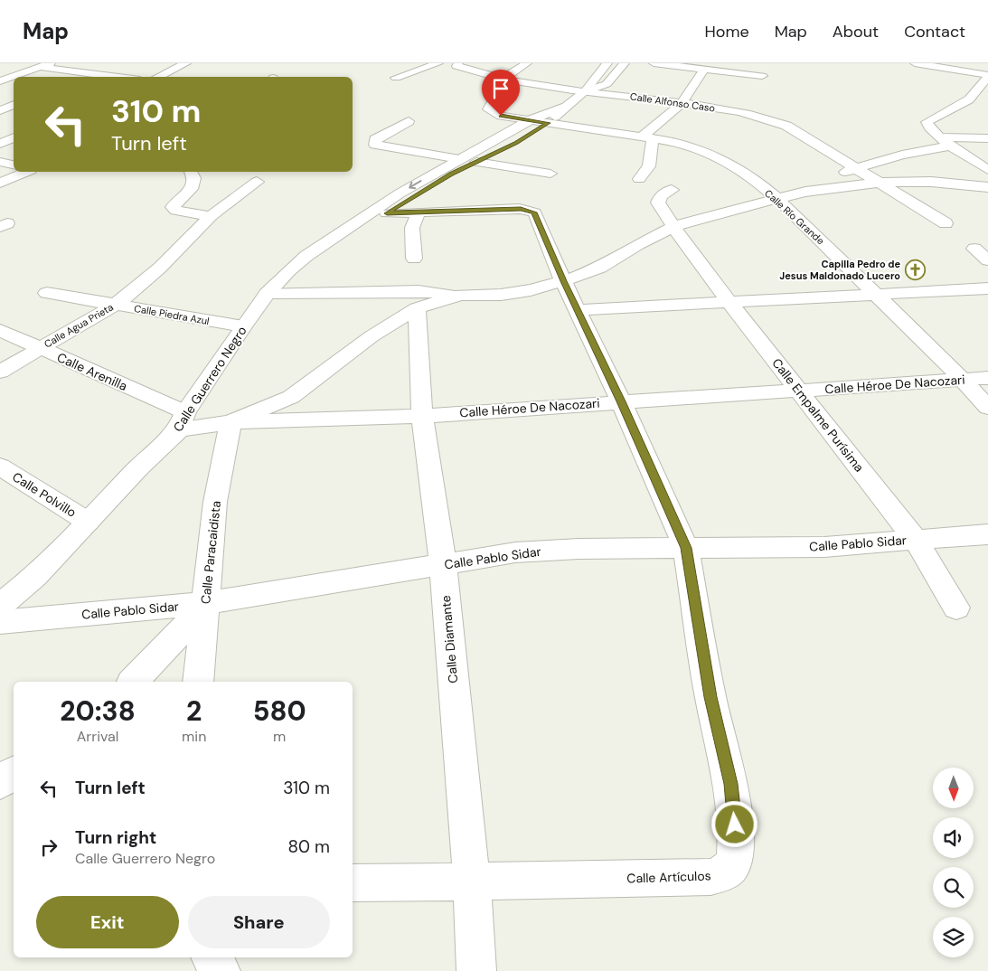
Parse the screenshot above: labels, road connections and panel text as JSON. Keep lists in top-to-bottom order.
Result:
{
  "streets": {
    "street": [
      "Calle Alfonso Caso",
      "Calle Río Grande",
      "Calle Piedra Azul",
      "Calle Agua Prieta",
      "Calle Arenilla",
      "Calle Guerrero Negro",
      "Calle Héroe De Nacozari",
      "Calle Empalme Purísima",
      "Calle Polvillo",
      "Calle Pablo Sidar",
      "Calle Paracaidista",
      "Calle Diamante",
      "Calle Artículos"
    ]
  },
  "crossings": [
    ["Calle Alfonso Caso", "Calle Río Grande"],
    ["Calle Alfonso Caso", "Calle Guerrero Negro"],
    ["Calle Río Grande", "Calle Guerrero Negro"],
    ["Calle Río Grande", "Calle Héroe De Nacozari"],
    ["Calle Piedra Azul", "Calle Agua Prieta"],
    ["Calle Piedra Azul", "Calle Guerrero Negro"],
    ["Calle Agua Prieta", "Calle Arenilla"],
    ["Calle Arenilla", "Calle Guerrero Negro"],
    ["Calle Arenilla", "Calle Héroe De Nacozari"],
    ["Calle Guerrero Negro", "Calle Héroe De Nacozari"],
    ["Calle Guerrero Negro", "Calle Polvillo"],
    ["Calle Héroe De Nacozari", "Calle Empalme Purísima"],
    ["Calle Héroe De Nacozari", "Calle Paracaidista"],
    ["Calle Héroe De Nacozari", "Calle Diamante"],
    ["Calle Héroe De Nacozari", "Calle Artículos"],
    ["Calle Empalme Purísima", "Calle Pablo Sidar"],
    ["Calle Pablo Sidar", "Calle Paracaidista"],
    ["Calle Pablo Sidar", "Calle Diamante"],
    ["Calle Pablo Sidar", "Calle Artículos"],
    ["Calle Diamante", "Calle Artículos"]
  ],
  "places": {
    "church": ["Capilla Pedro de Jesus Maldonado Lucero"]
  },
  "north": "bottom",
  "page": {
    "header": "Map",
    "nav": [
      "Home",
      "Map",
      "About",
      "Contact"
    ],
    "turn": ["310 m", "Turn left"],
    "eta": [
      "20:38",
      "Arrival",
      "2",
      "min",
      "580",
      "m"
    ],
    "list": [
      {
        "name": "Turn left",
        "value": "310 m"
      },
      {
        "name": "Turn right",
        "note": "Calle Guerrero Negro",
        "value": "80 m"
      }
    ],
    "buttons": ["Exit", "Share"]
  }
}
